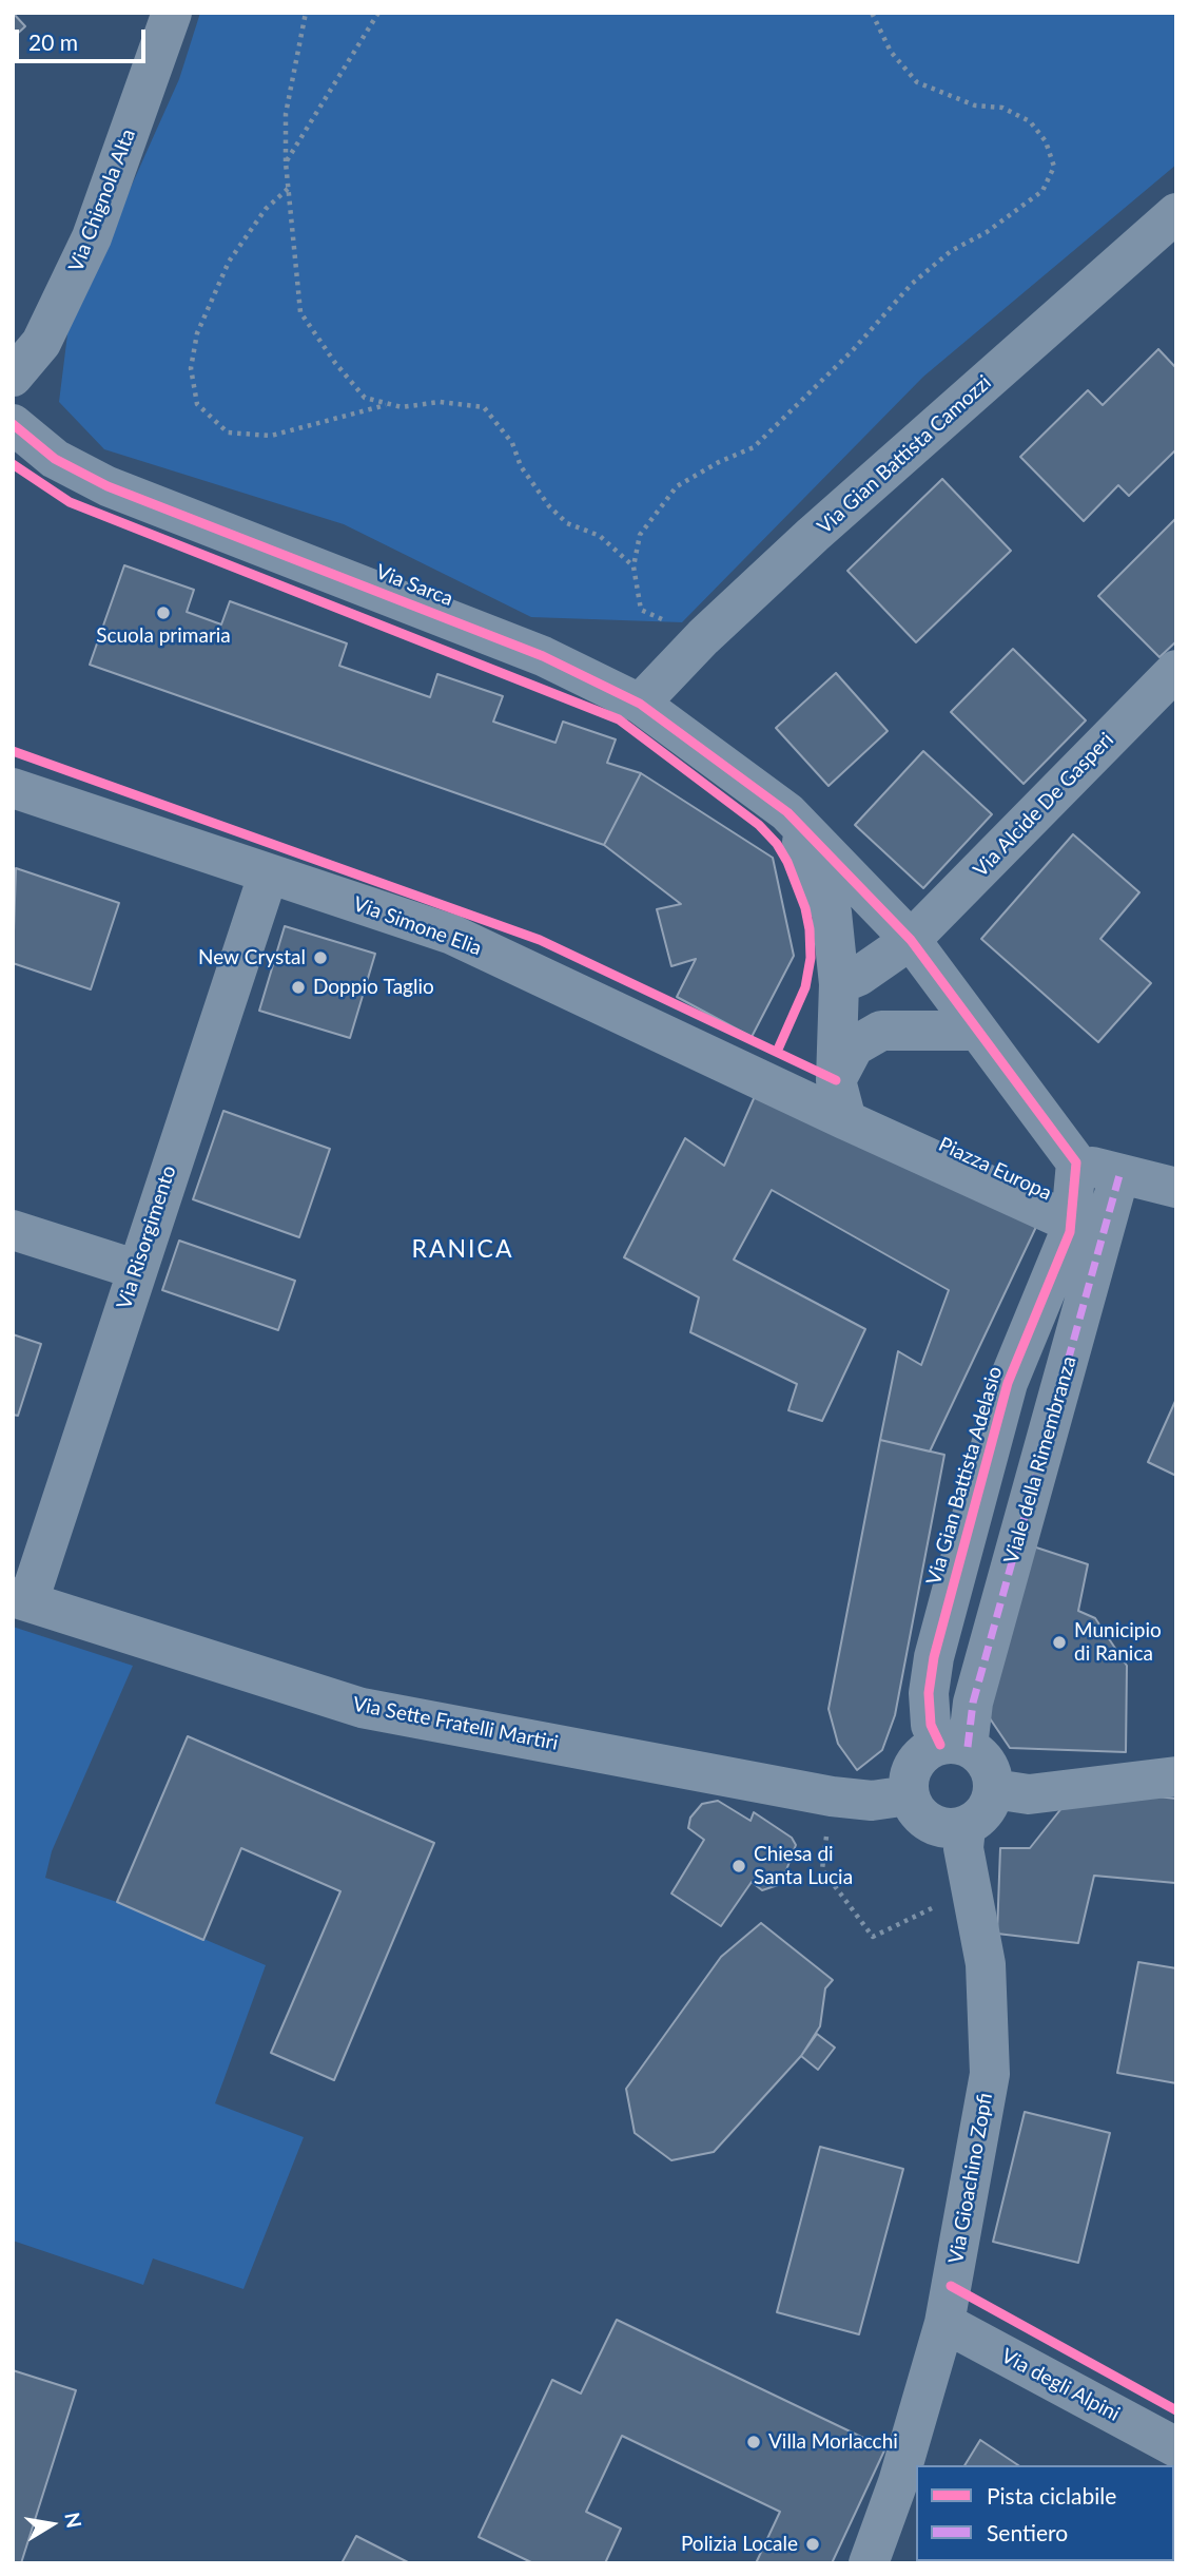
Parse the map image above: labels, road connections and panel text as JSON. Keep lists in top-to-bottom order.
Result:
{
  "streets": {
    "street": [
      "Via Chignola Alta",
      "Via Gian Battista Camozzi",
      "Via Sarca",
      "Via Alcide De Gasperi",
      "Via Simone Elia",
      "Piazza Europa",
      "Via Risorgimento",
      "Viale della Rimembranza",
      "Via Gian Battista Adelasio",
      "Via Sette Fratelli Martiri",
      "Via Gioachino Zopfi",
      "Via degli Alpini"
    ]
  },
  "crossings": [
    ["Via Gian Battista Camozzi", "Via Sarca"],
    ["Via Sarca", "Piazza Europa"],
    ["Via Alcide De Gasperi", "Piazza Europa"],
    ["Via Simone Elia", "Piazza Europa"],
    ["Via Simone Elia", "Via Risorgimento"],
    ["Piazza Europa", "Via Gian Battista Adelasio"],
    ["Via Risorgimento", "Via Sette Fratelli Martiri"],
    ["Viale della Rimembranza", "Via Gian Battista Adelasio"],
    ["Viale della Rimembranza", "Via Sette Fratelli Martiri"],
    ["Viale della Rimembranza", "Via Gioachino Zopfi"],
    ["Via Gian Battista Adelasio", "Via Sette Fratelli Martiri"],
    ["Via Gian Battista Adelasio", "Via Gioachino Zopfi"],
    ["Via Sette Fratelli Martiri", "Via Gioachino Zopfi"],
    ["Via Gioachino Zopfi", "Via degli Alpini"]
  ],
  "districts": ["RANICA"],
  "places": [
    "Scuola primaria",
    "New Crystal",
    "Doppio Taglio",
    "Municipio di Ranica",
    "Chiesa di Santa Lucia",
    "Villa Morlacchi",
    "Polizia Locale"
  ],
  "legend": ["Pista ciclabile", "Sentiero"],
  "scale_bar": "20 m",
  "north": "right"
}
